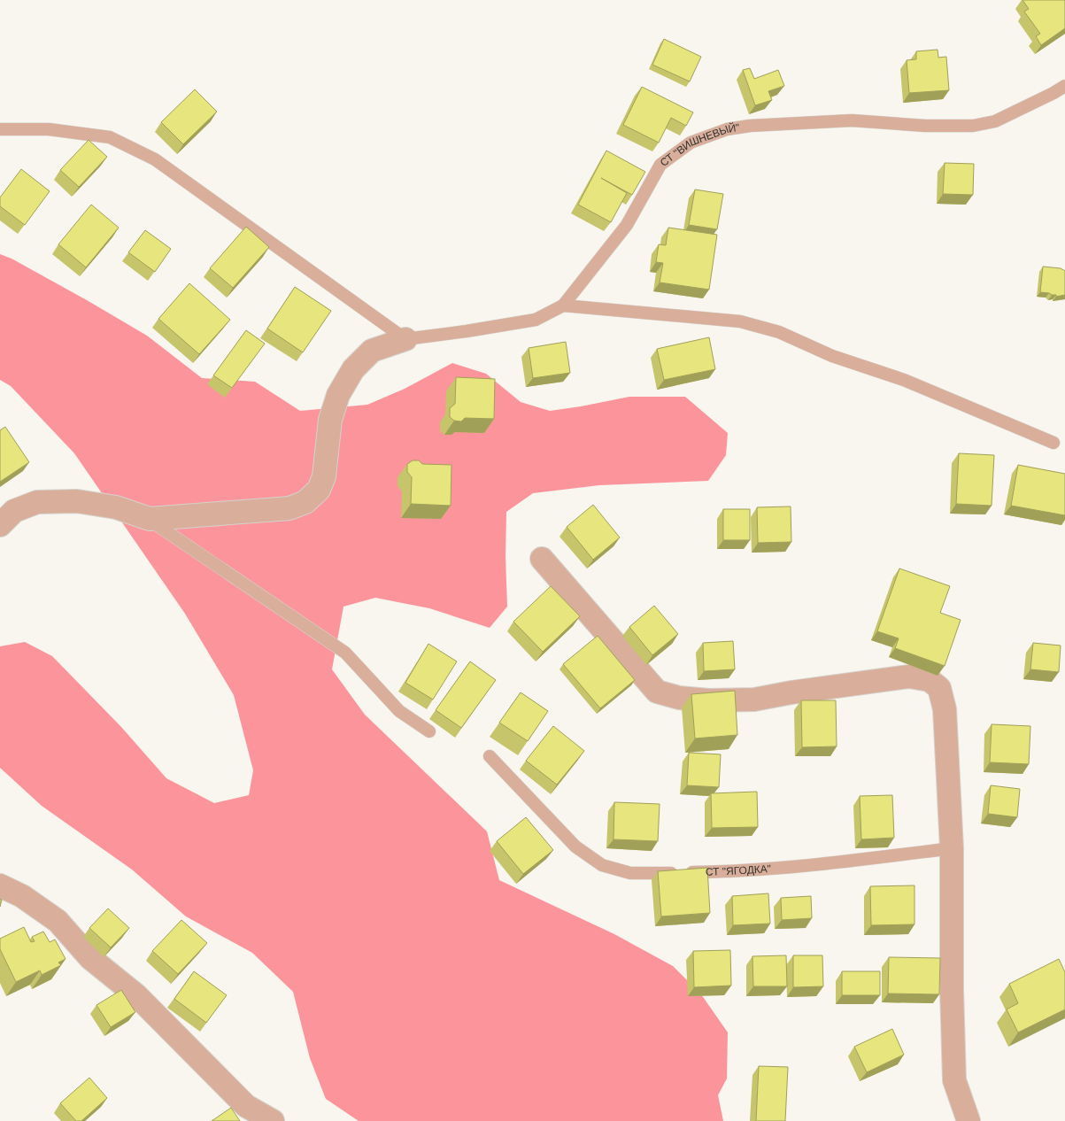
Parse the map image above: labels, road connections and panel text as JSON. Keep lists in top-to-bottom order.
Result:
{
  "streets": {
    "lane": ["СТ \"ВИШНЕВЫЙ\"", "СТ \"ЯГОДКА\""]
  }
}
